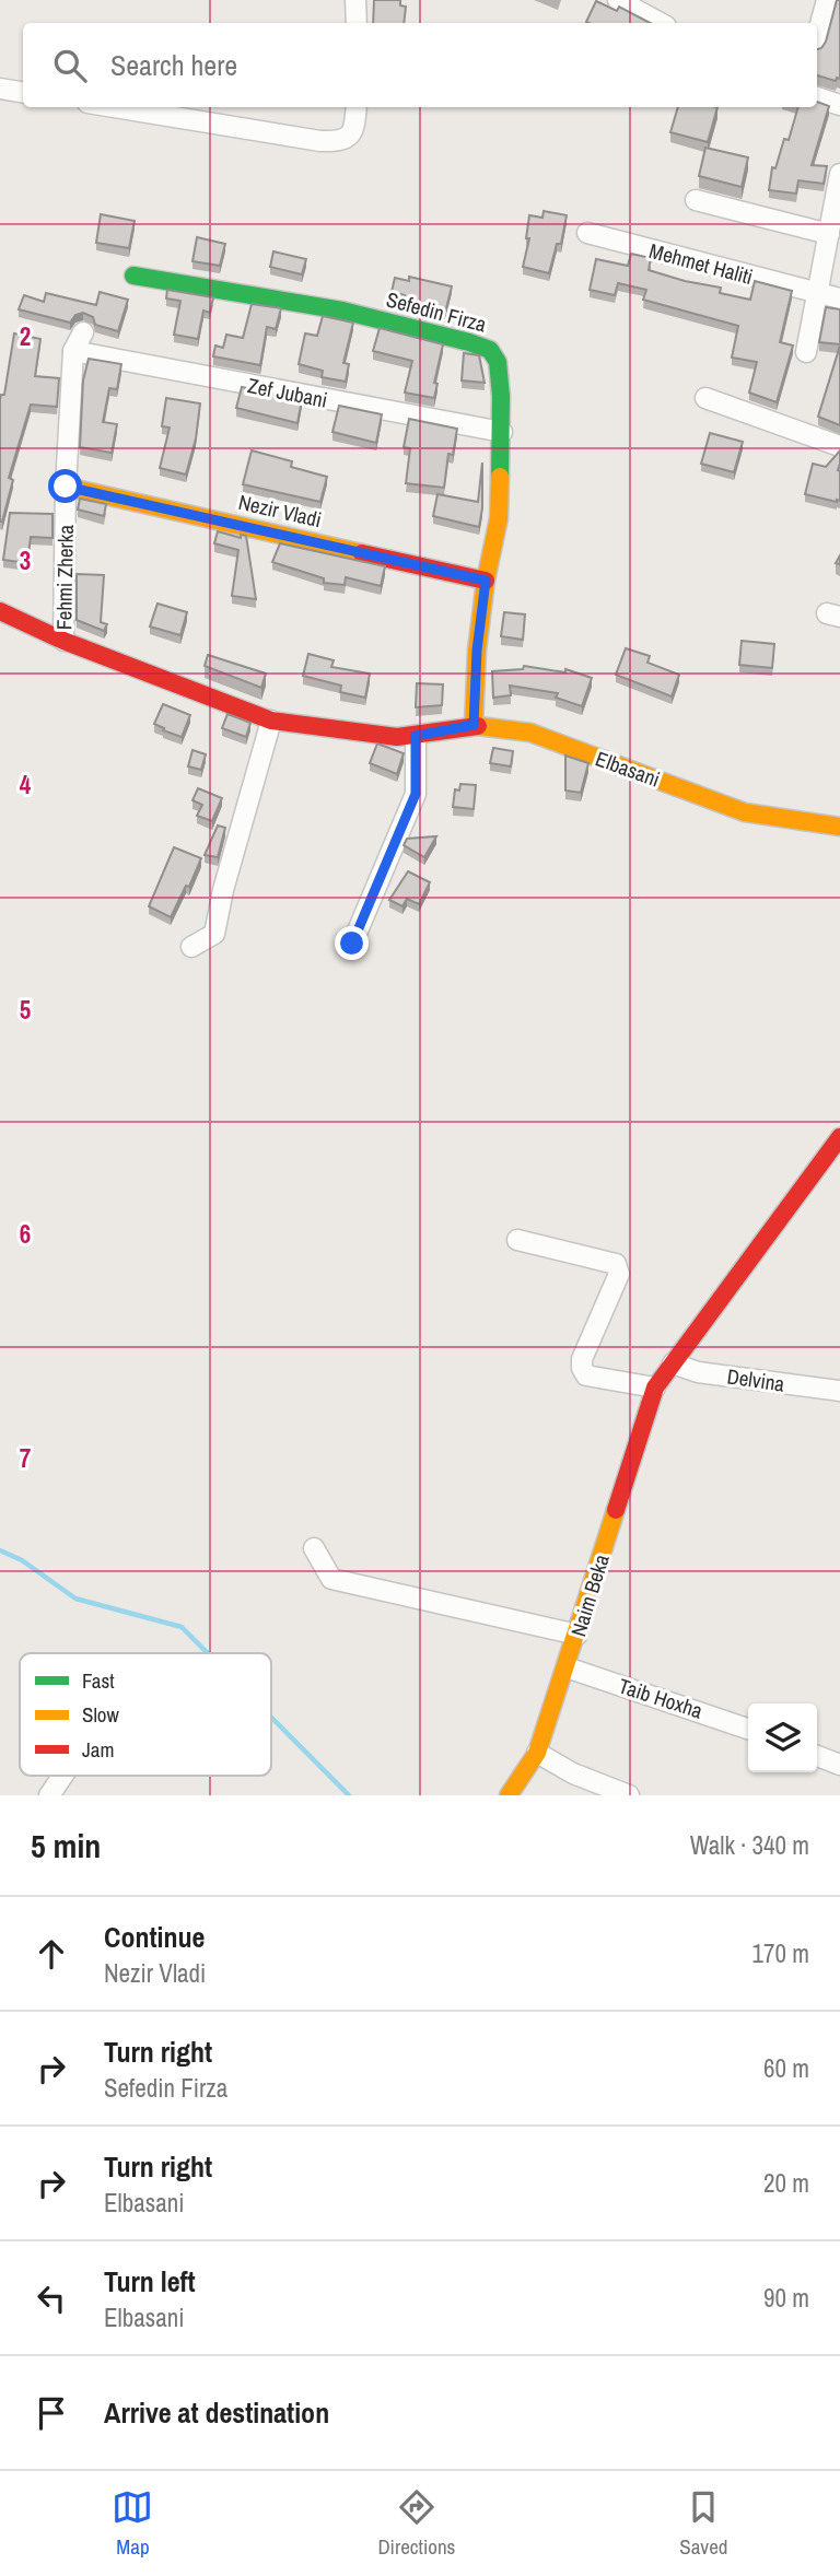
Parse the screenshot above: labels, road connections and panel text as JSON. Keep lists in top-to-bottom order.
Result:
{
  "streets": {
    "street": [
      "Mehmet Haliti",
      "Sefedin Firza",
      "Zef Jubani",
      "Nezir Vladi",
      "Fehmi Zherka",
      "Elbasani",
      "Delvina",
      "Naim Beka",
      "Taib Hoxha"
    ]
  },
  "crossings": [
    ["Sefedin Firza", "Zef Jubani"],
    ["Sefedin Firza", "Nezir Vladi"],
    ["Sefedin Firza", "Elbasani"],
    ["Zef Jubani", "Fehmi Zherka"],
    ["Nezir Vladi", "Fehmi Zherka"],
    ["Fehmi Zherka", "Elbasani"],
    ["Delvina", "Naim Beka"],
    ["Naim Beka", "Taib Hoxha"]
  ],
  "legend": ["Fast", "Slow", "Jam"],
  "page": {
    "search": "Search here",
    "heading": ["5 min", "Walk · 340 m"],
    "list": [
      ["Continue", "Nezir Vladi", "170 m"],
      ["Turn right", "Sefedin Firza", "60 m"],
      ["Turn right", "Elbasani", "20 m"],
      ["Turn left", "Elbasani", "90 m"],
      "Arrive at destination"
    ],
    "nav": ["Map", "Directions", "Saved"]
  },
  "grid": {
    "rows": [
      "2",
      "3",
      "4",
      "5",
      "6",
      "7"
    ]
  }
}
